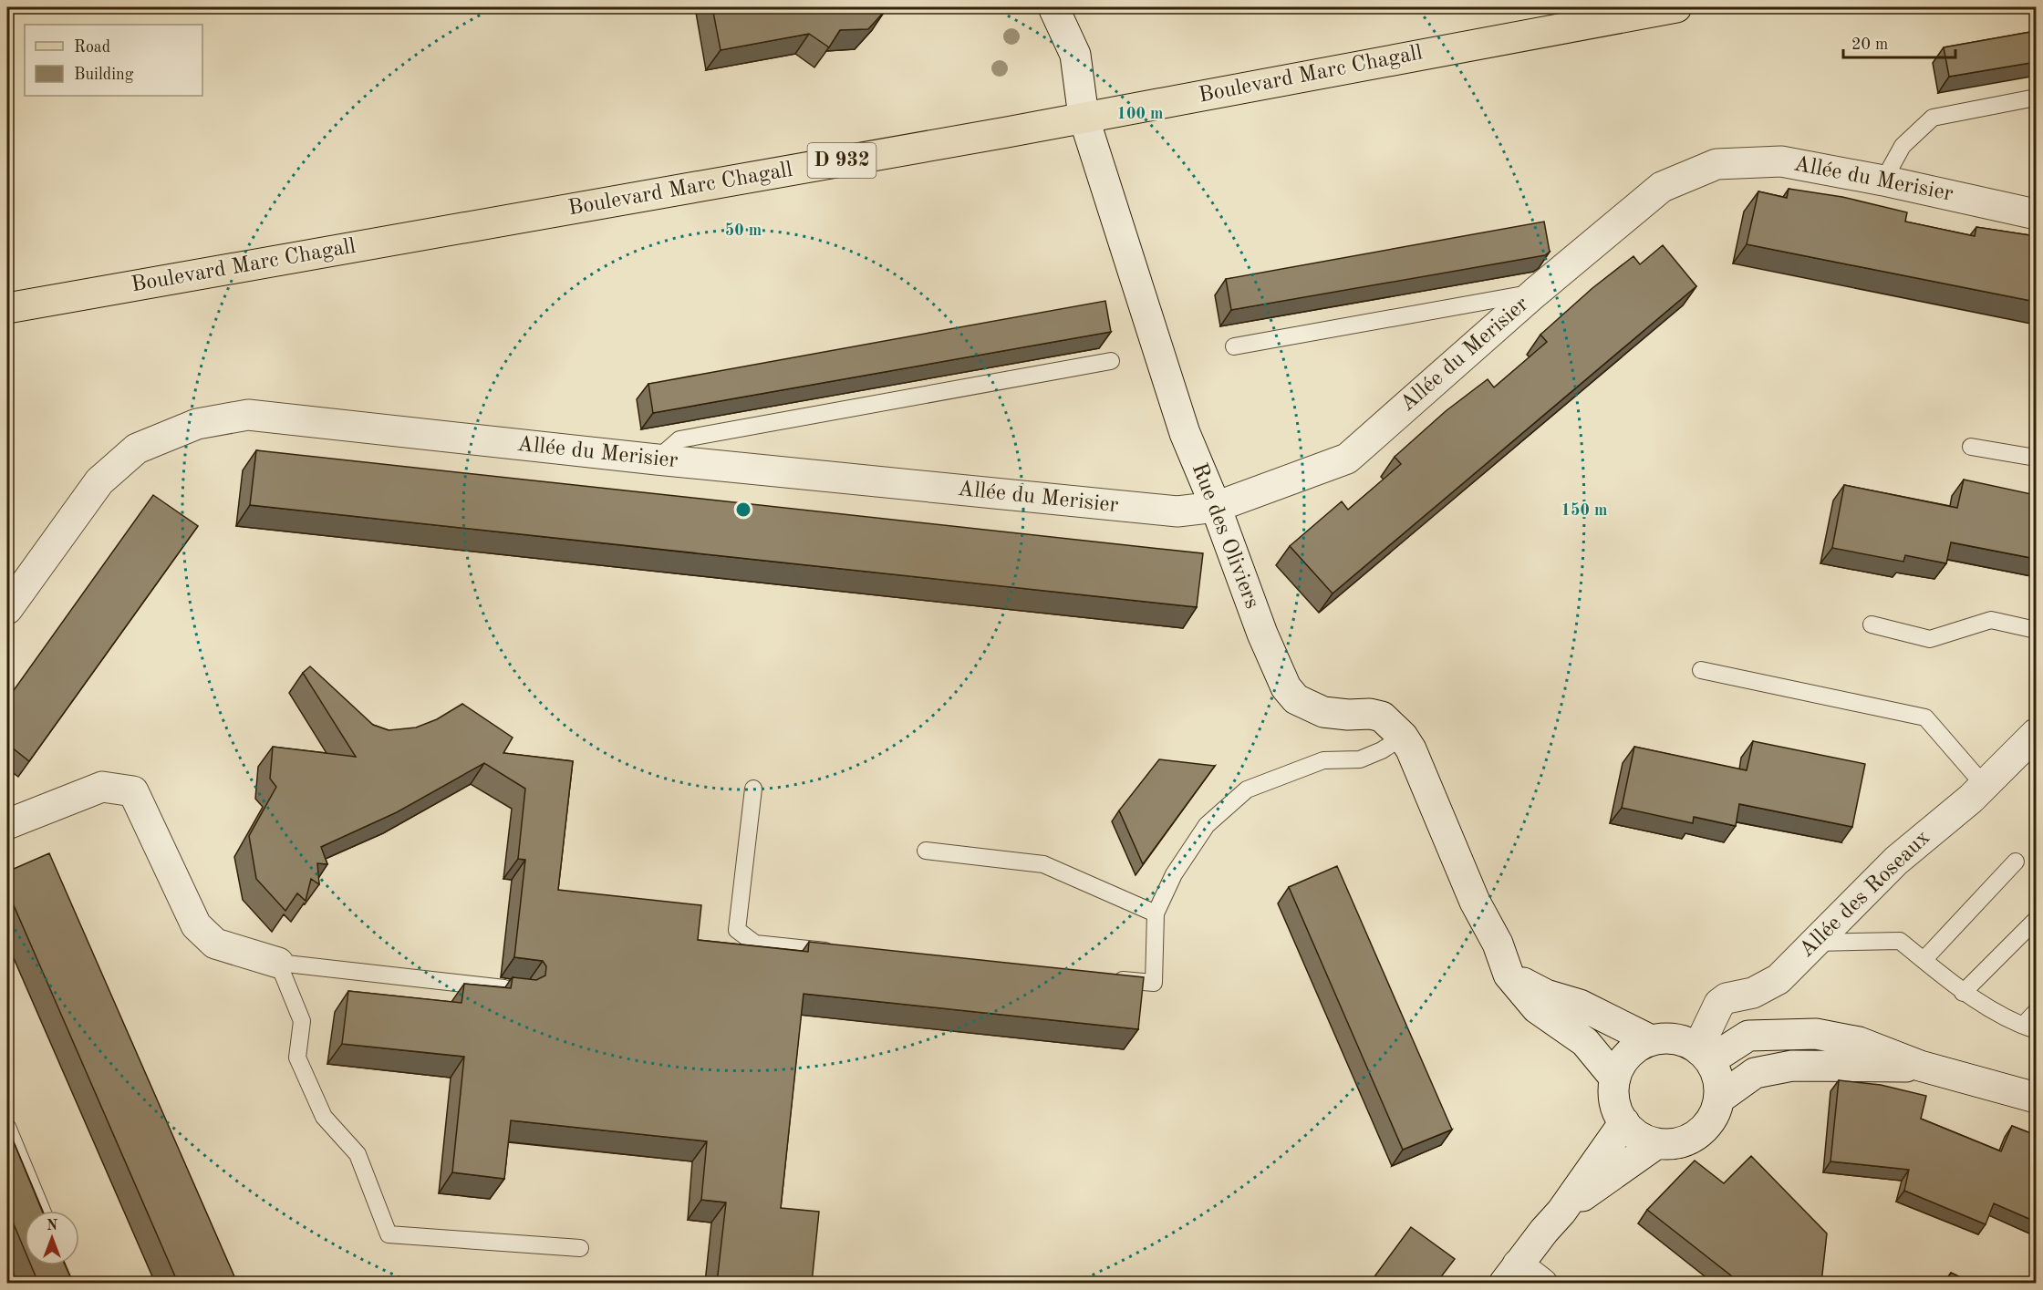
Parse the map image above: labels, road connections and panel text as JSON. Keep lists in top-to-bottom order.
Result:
{
  "streets": {
    "main road": ["Boulevard Marc Chagall", "D 932"],
    "street": ["Allée du Merisier", "Rue des Oliviers", "Allée des Roseaux"]
  },
  "crossings": [
    ["Boulevard Marc Chagall", "Rue des Oliviers"],
    ["Allée du Merisier", "Rue des Oliviers"],
    ["Rue des Oliviers", "Allée des Roseaux"]
  ],
  "legend": ["Road", "Building"],
  "scale_bar": "20 m",
  "north": "top",
  "rings": ["100 m", "50 m", "150 m"]
}
